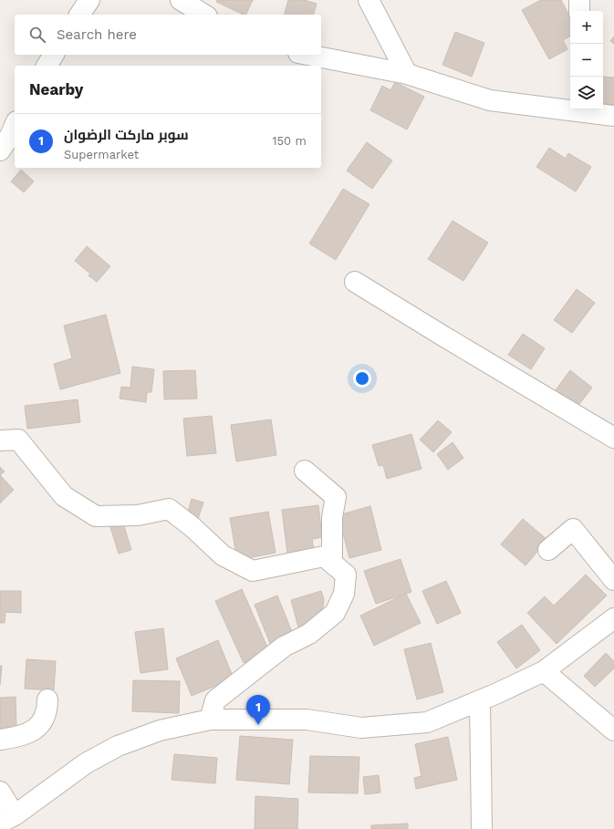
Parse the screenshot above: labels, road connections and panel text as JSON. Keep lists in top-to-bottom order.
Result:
{
  "page": {
    "map_buttons": ["+", "−"],
    "search": "Search here",
    "heading": "Nearby",
    "list": [
      {
        "mark": "1",
        "name": "سوبر ماركت الرضوان",
        "note": "Supermarket",
        "value": "150 m"
      }
    ],
    "pins": "1"
  }
}
